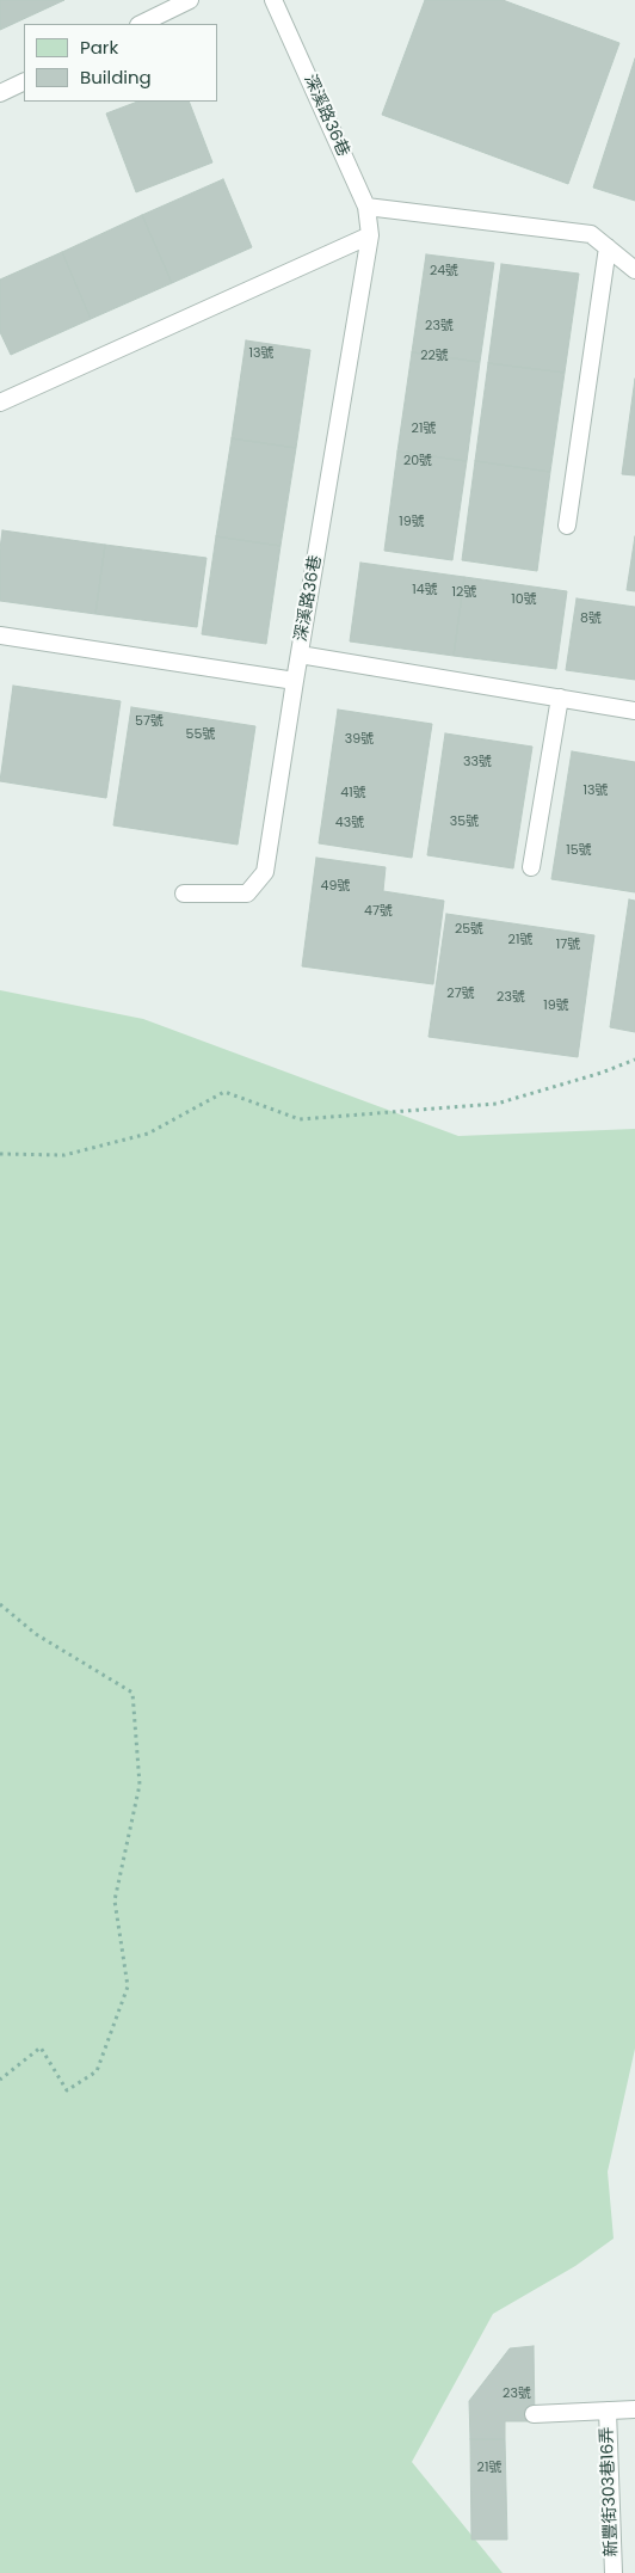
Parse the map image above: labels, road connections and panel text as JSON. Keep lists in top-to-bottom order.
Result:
{
  "streets": {
    "lane": ["深溪路36巷", "新豐街303巷16弄"]
  },
  "house_numbers": [
    "24號",
    "23號",
    "13號",
    "22號",
    "21號",
    "20號",
    "19號",
    "14號",
    "12號",
    "10號",
    "8號",
    "57號",
    "55號",
    "39號",
    "33號",
    "13號",
    "41號",
    "35號",
    "43號",
    "15號",
    "49號",
    "47號",
    "25號",
    "21號",
    "17號",
    "27號",
    "23號",
    "19號",
    "23號",
    "21號"
  ],
  "legend": ["Park", "Building"]
}
